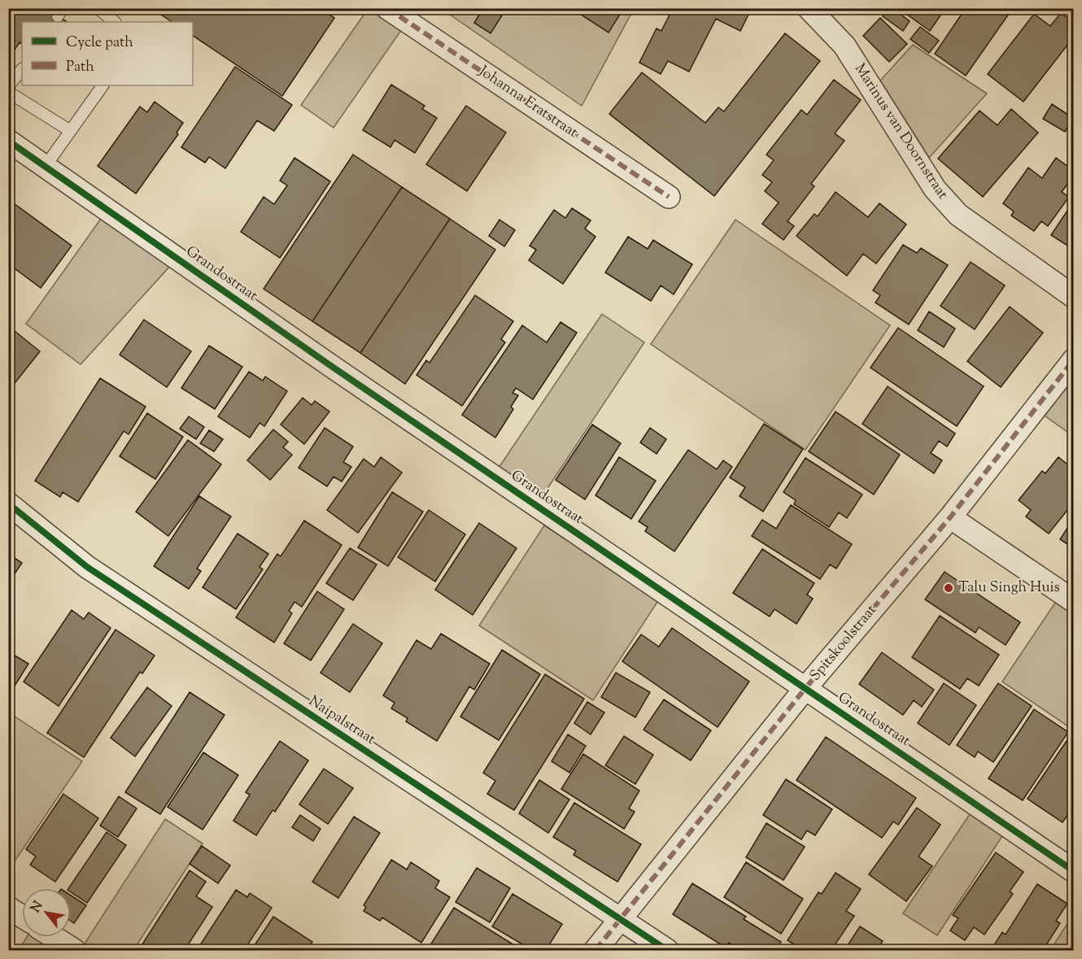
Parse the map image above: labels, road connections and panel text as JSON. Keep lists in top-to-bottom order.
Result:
{
  "streets": {
    "street": [
      "Johanna Eratstraat",
      "Marinus van Doornstraat",
      "Grandostraat",
      "Spitskoolstraat",
      "Naipalstraat"
    ]
  },
  "crossings": [
    ["Grandostraat", "Spitskoolstraat"],
    ["Spitskoolstraat", "Naipalstraat"]
  ],
  "places": ["Talu Singh Huis"],
  "legend": ["Cycle path", "Path"],
  "north": "top left"
}
